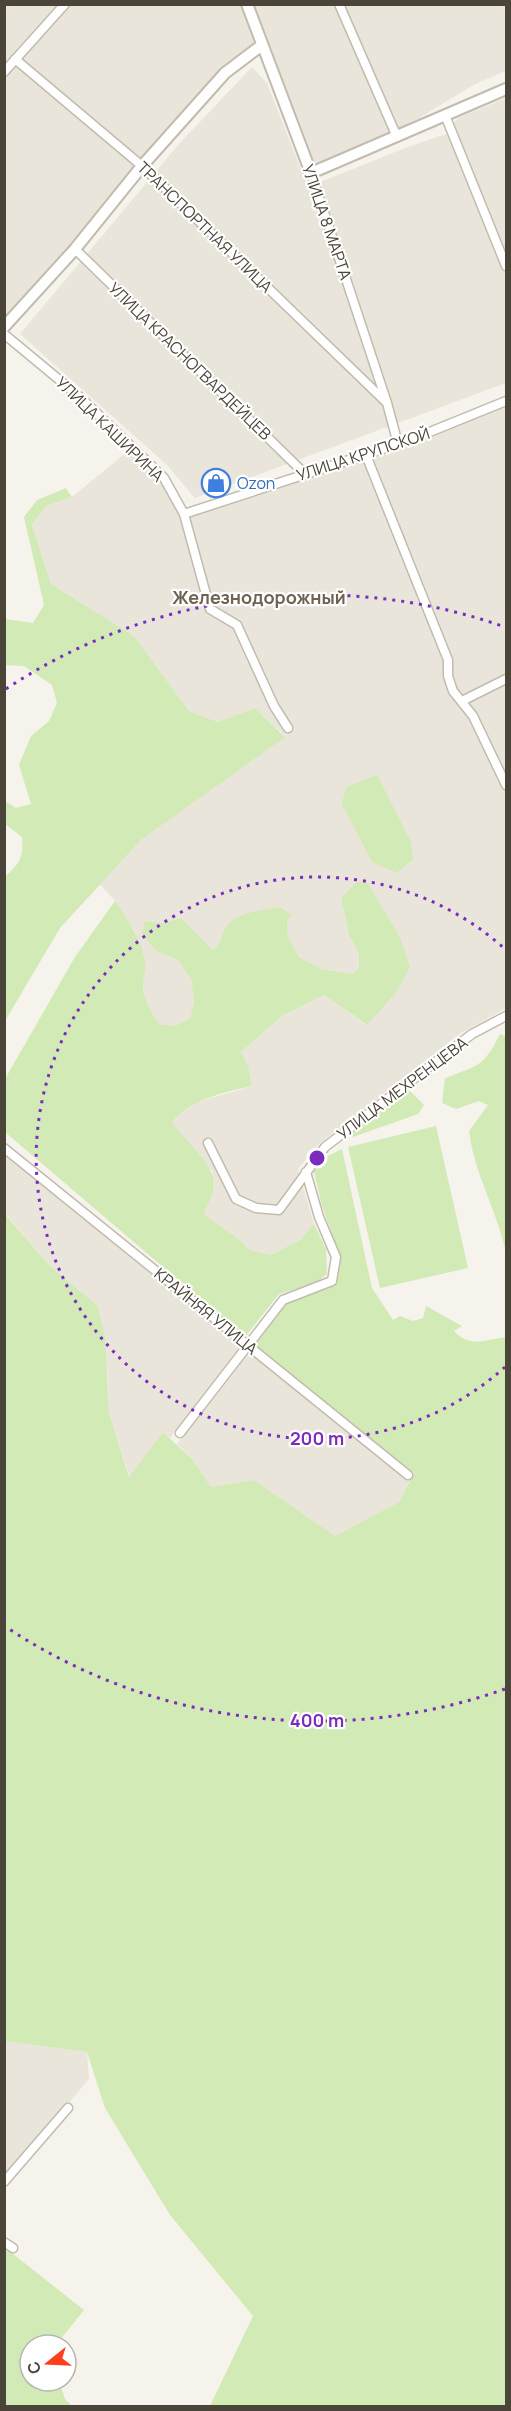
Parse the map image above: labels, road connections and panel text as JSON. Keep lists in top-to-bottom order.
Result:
{
  "streets": {
    "street": [
      "УЛИЦА 8 МАРТА",
      "ТРАНСПОРТНАЯ УЛИЦА",
      "УЛИЦА КРАСНОГВАРДЕЙЦЕВ",
      "УЛИЦА КАШИРИНА",
      "УЛИЦА КРУПСКОЙ",
      "УЛИЦА МЕХРЕНЦЕВА",
      "КРАЙНЯЯ УЛИЦА"
    ]
  },
  "crossings": [
    ["УЛИЦА 8 МАРТА", "ТРАНСПОРТНАЯ УЛИЦА"],
    ["УЛИЦА 8 МАРТА", "УЛИЦА КРУПСКОЙ"],
    ["УЛИЦА КРАСНОГВАРДЕЙЦЕВ", "УЛИЦА КРУПСКОЙ"],
    ["УЛИЦА КАШИРИНА", "УЛИЦА КРУПСКОЙ"]
  ],
  "districts": ["Железнодорожный"],
  "places": {
    "shop": ["Ozon"]
  },
  "north": "left",
  "rings": ["200 m", "400 m"]
}
